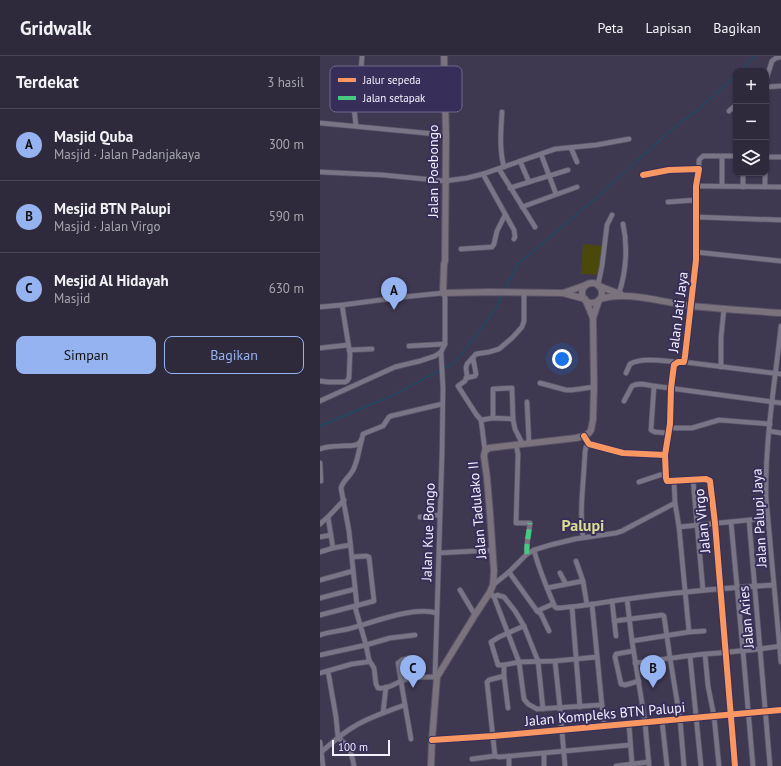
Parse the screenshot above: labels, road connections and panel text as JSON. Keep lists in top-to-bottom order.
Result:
{
  "streets": {
    "main road": ["Jalan Poebongo", "Jalan Tadulako II"],
    "street": [
      "Jalan Jati Jaya",
      "Jalan Palupi Jaya",
      "Jalan Virgo",
      "Jalan Kue Bongo",
      "Jalan Aries",
      "Jalan Kompleks BTN Palupi"
    ]
  },
  "crossings": [
    ["Jalan Tadulako II", "Jalan Kue Bongo"],
    ["Jalan Tadulako II", "Jalan Kompleks BTN Palupi"],
    ["Jalan Virgo", "Jalan Kompleks BTN Palupi"],
    ["Jalan Aries", "Jalan Kompleks BTN Palupi"]
  ],
  "districts": ["Palupi"],
  "legend": ["Jalur sepeda", "Jalan setapak"],
  "scale_bar": "100 m",
  "page": {
    "header": "Gridwalk",
    "nav": ["Peta", "Lapisan", "Bagikan"],
    "heading": ["Terdekat", "3 hasil"],
    "map_buttons": ["+", "−"],
    "list": [
      {
        "mark": "A",
        "name": "Masjid Quba",
        "note": "Masjid · Jalan Padanjakaya",
        "value": "300 m"
      },
      {
        "mark": "B",
        "name": "Mesjid BTN Palupi",
        "note": "Masjid · Jalan Virgo",
        "value": "590 m"
      },
      {
        "mark": "C",
        "name": "Mesjid Al Hidayah",
        "note": "Masjid",
        "value": "630 m"
      }
    ],
    "pins": ["A", "B", "C"],
    "buttons": ["Simpan", "Bagikan"],
    "scale": "100 m"
  }
}
